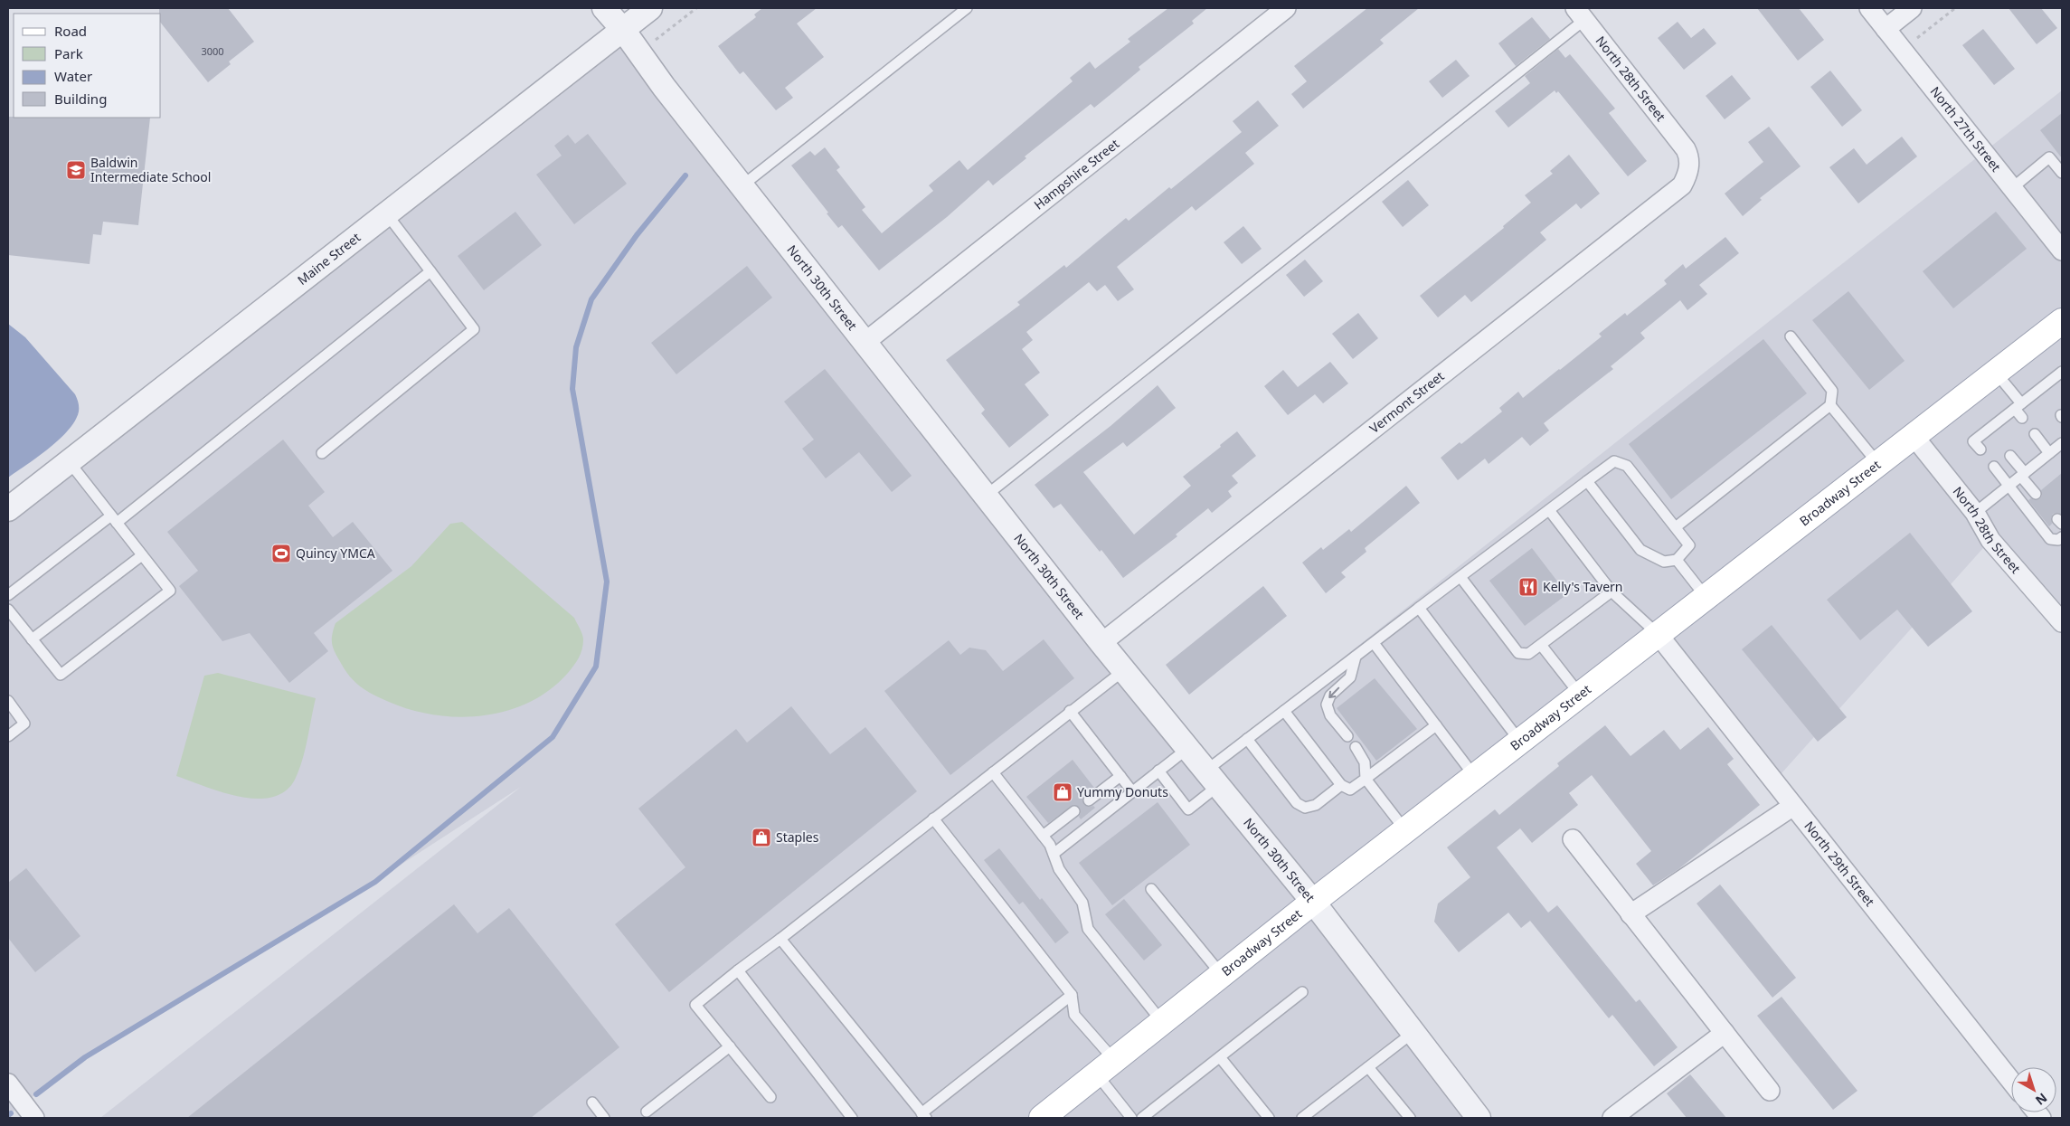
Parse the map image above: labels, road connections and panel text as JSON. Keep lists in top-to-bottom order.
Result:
{
  "streets": {
    "main road": ["Broadway Street"],
    "street": [
      "North 28th Street",
      "North 27th Street",
      "Hampshire Street",
      "Maine Street",
      "North 30th Street",
      "Vermont Street",
      "North 29th Street"
    ]
  },
  "crossings": [
    ["North 28th Street", "Vermont Street"],
    ["North 28th Street", "Broadway Street"],
    ["Hampshire Street", "North 30th Street"],
    ["Maine Street", "North 30th Street"],
    ["North 30th Street", "Vermont Street"],
    ["North 30th Street", "Broadway Street"],
    ["Broadway Street", "North 29th Street"]
  ],
  "places": {
    "school or university": ["Baldwin Intermediate School"],
    "sports": ["Quincy YMCA"],
    "restaurant": ["Kelly's Tavern"],
    "shop": ["Yummy Donuts", "Staples"]
  },
  "house_numbers": ["3000"],
  "legend": [
    "Road",
    "Park",
    "Water",
    "Building"
  ],
  "north": "bottom right"
}
